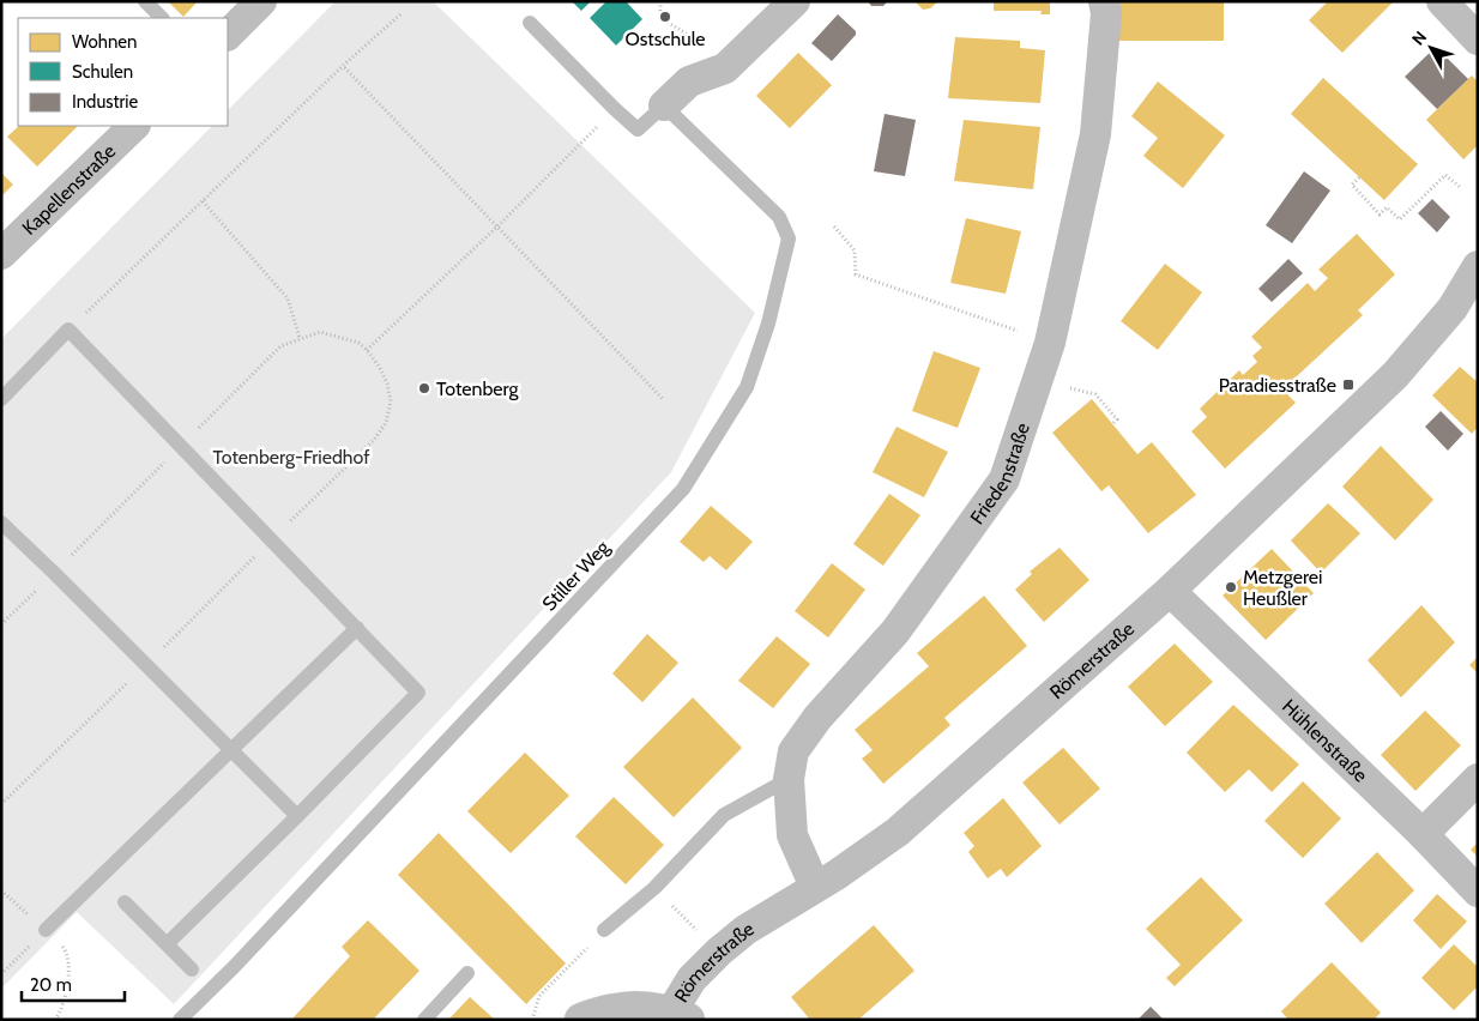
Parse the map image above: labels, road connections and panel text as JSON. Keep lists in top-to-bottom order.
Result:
{
  "streets": {
    "street": [
      "Kapellenstraße",
      "Friedenstraße",
      "Römerstraße",
      "Hühlenstraße"
    ],
    "lane": ["Stiller Weg"]
  },
  "crossings": [
    ["Friedenstraße", "Römerstraße"],
    ["Römerstraße", "Hühlenstraße"]
  ],
  "parks": ["Totenberg-Friedhof"],
  "places": {
    "other": ["Ostschule", "Totenberg", "Metzgerei Heußler"],
    "transit": ["Paradiesstraße"]
  },
  "legend": ["Wohnen", "Schulen", "Industrie"],
  "scale_bar": "20 m",
  "north": "top left"
}
